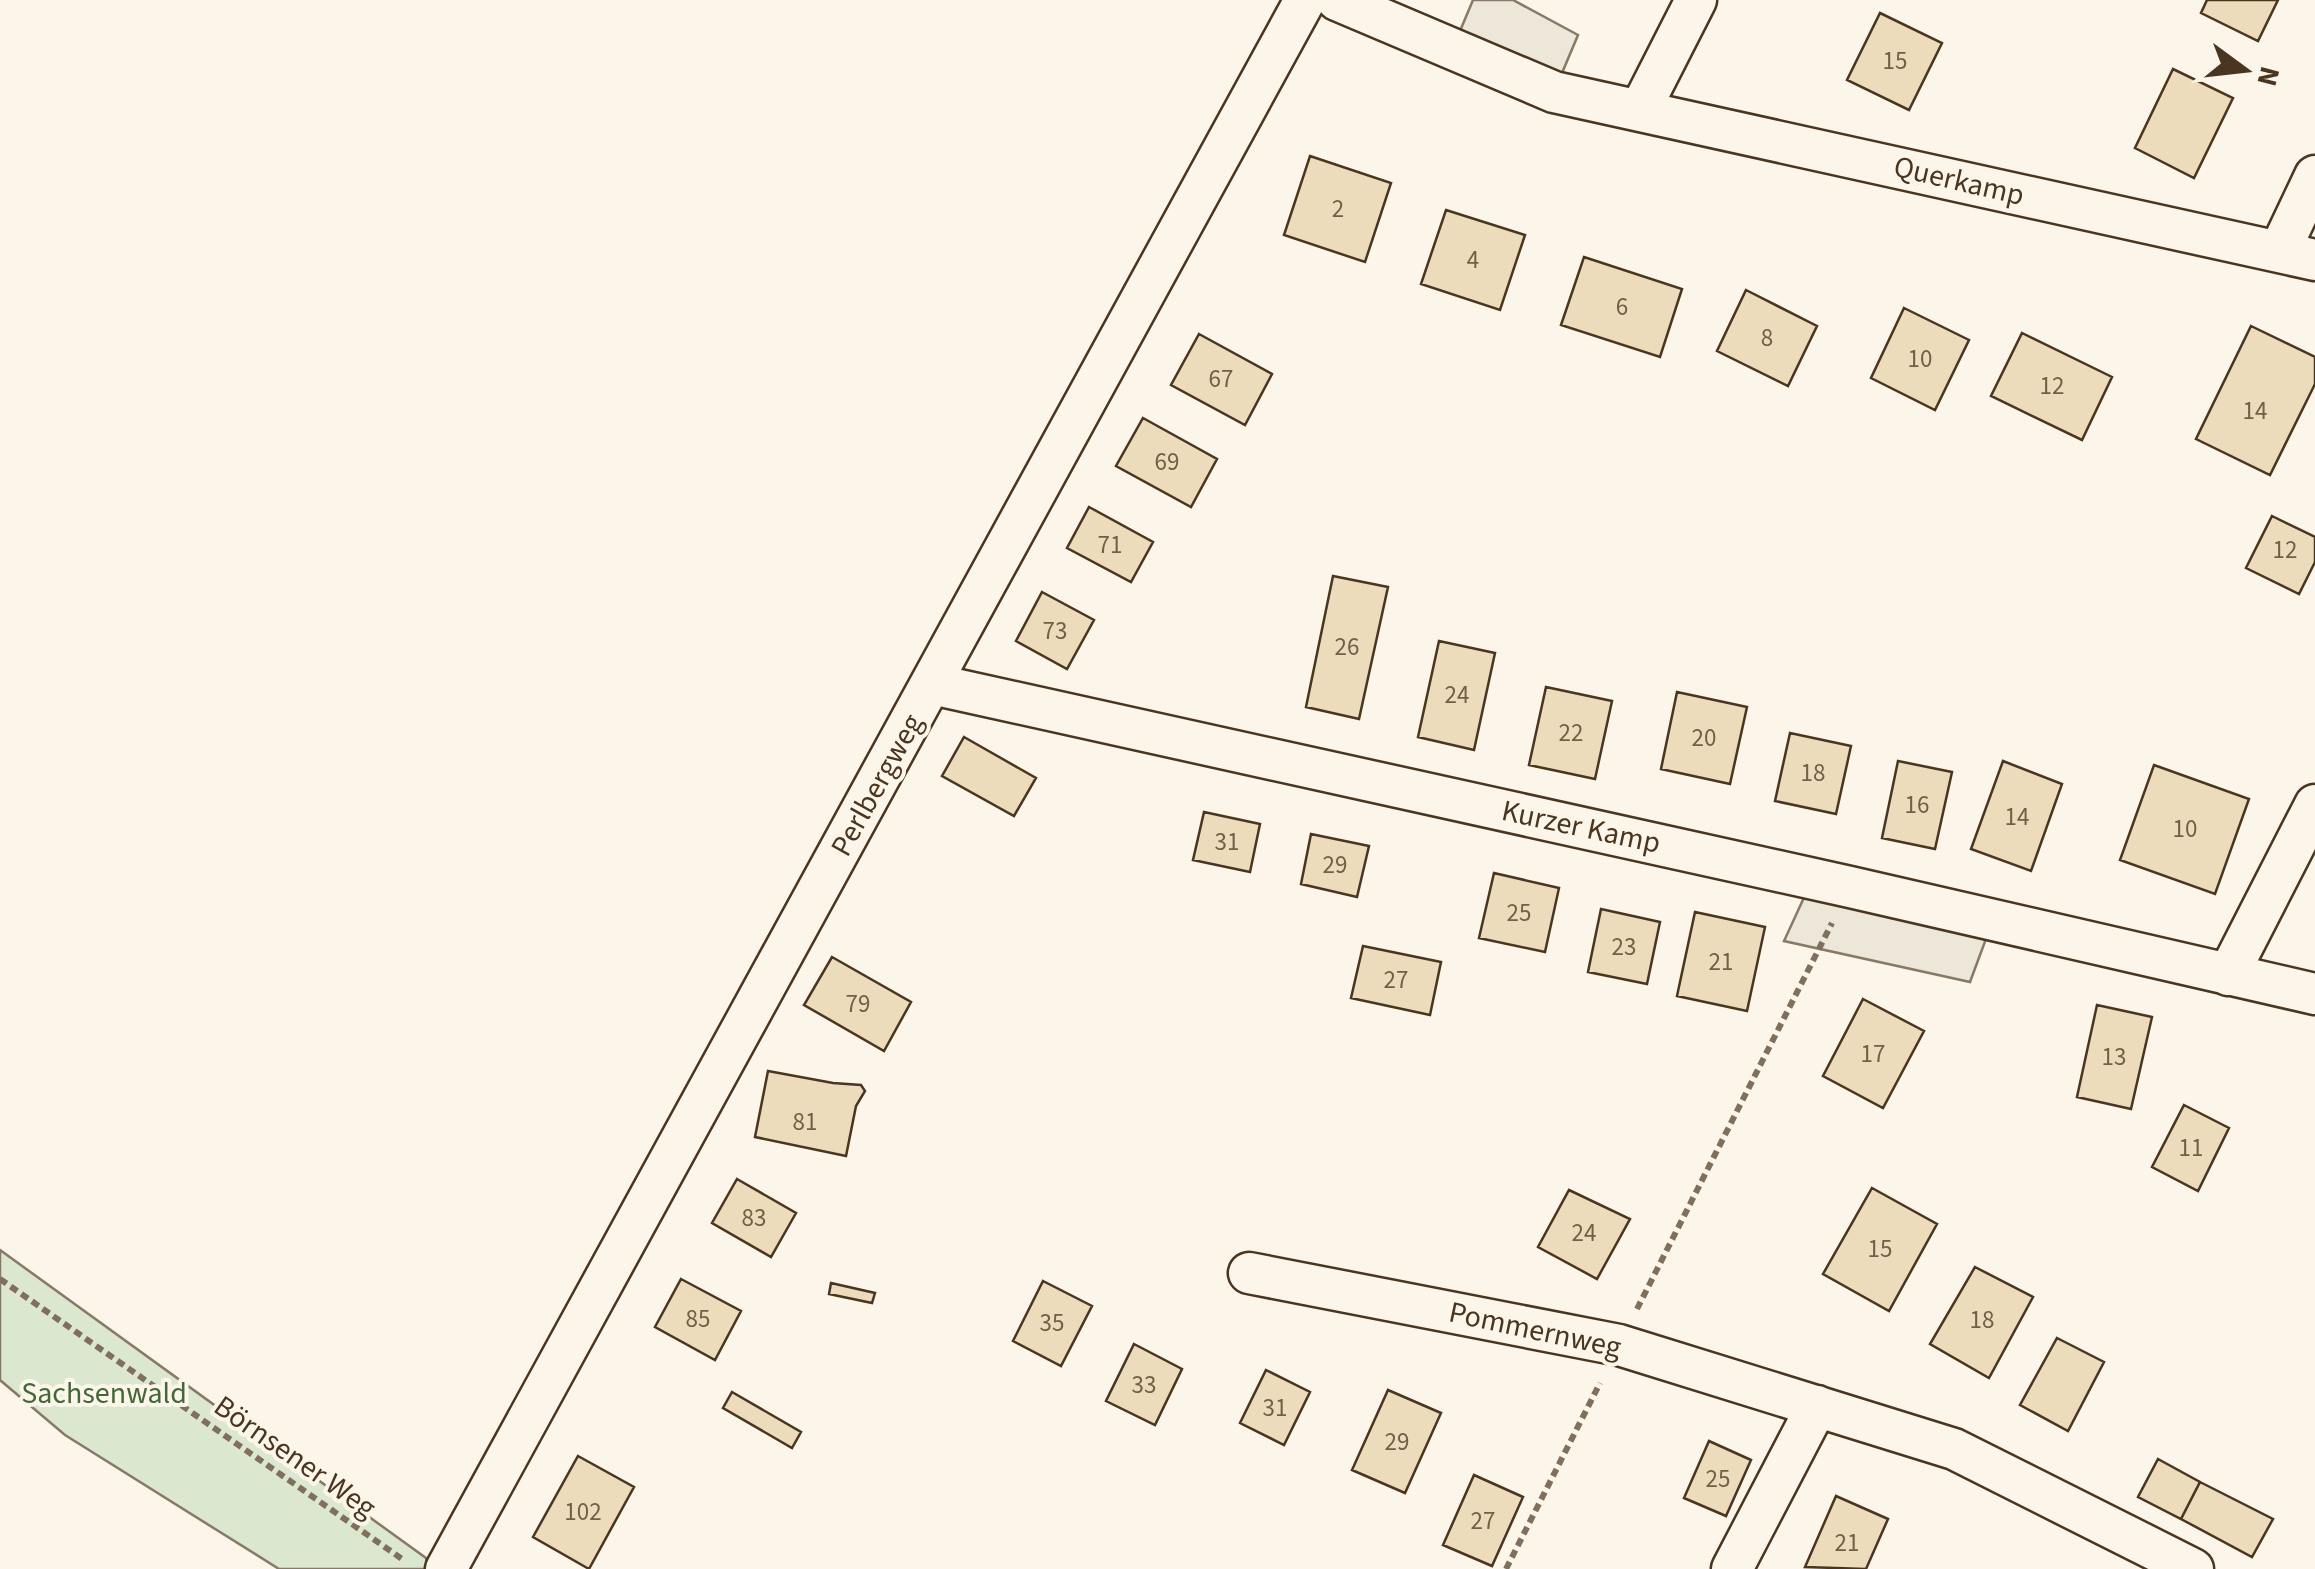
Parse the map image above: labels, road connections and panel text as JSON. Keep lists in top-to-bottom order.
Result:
{
  "streets": {
    "street": [
      "Querkamp",
      "Perlbergweg",
      "Kurzer Kamp",
      "Pommernweg"
    ],
    "path": ["Börnsener Weg"]
  },
  "crossings": [
    ["Perlbergweg", "Kurzer Kamp"]
  ],
  "parks": ["Sachsenwald"],
  "house_numbers": [
    "15",
    "2",
    "4",
    "6",
    "8",
    "10",
    "67",
    "12",
    "14",
    "69",
    "71",
    "12",
    "73",
    "26",
    "24",
    "22",
    "20",
    "18",
    "16",
    "14",
    "10",
    "31",
    "29",
    "25",
    "23",
    "21",
    "27",
    "79",
    "17",
    "13",
    "81",
    "11",
    "83",
    "24",
    "15",
    "85",
    "18",
    "35",
    "33",
    "31",
    "29",
    "25",
    "102",
    "27",
    "21"
  ],
  "north": "right"
}
